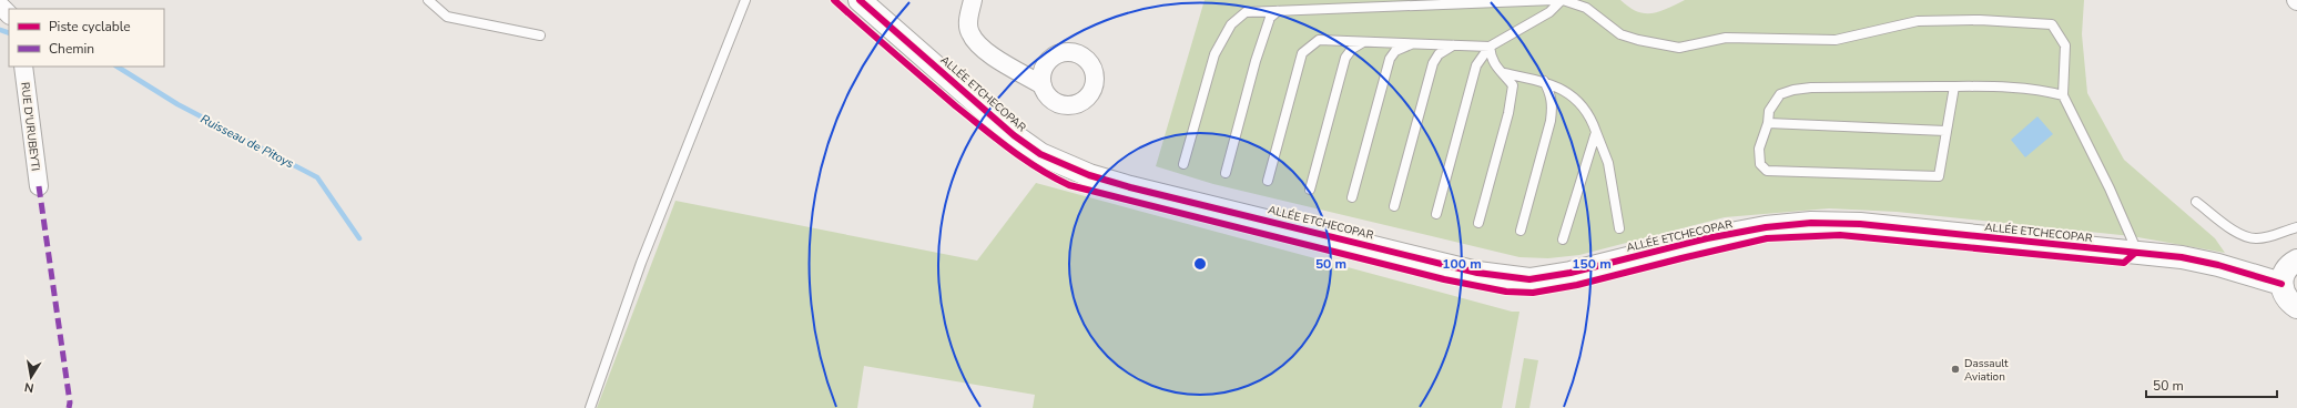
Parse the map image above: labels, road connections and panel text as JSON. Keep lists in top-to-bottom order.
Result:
{
  "streets": {
    "street": ["ALLÉE ETCHECOPAR", "RUE D'URUBEYTI"]
  },
  "water": ["Ruisseau de Pitoys"],
  "places": ["Dassault Aviation"],
  "legend": ["Piste cyclable", "Chemin"],
  "scale_bar": "50 m",
  "north": "bottom",
  "rings": ["50 m", "100 m", "150 m"]
}
